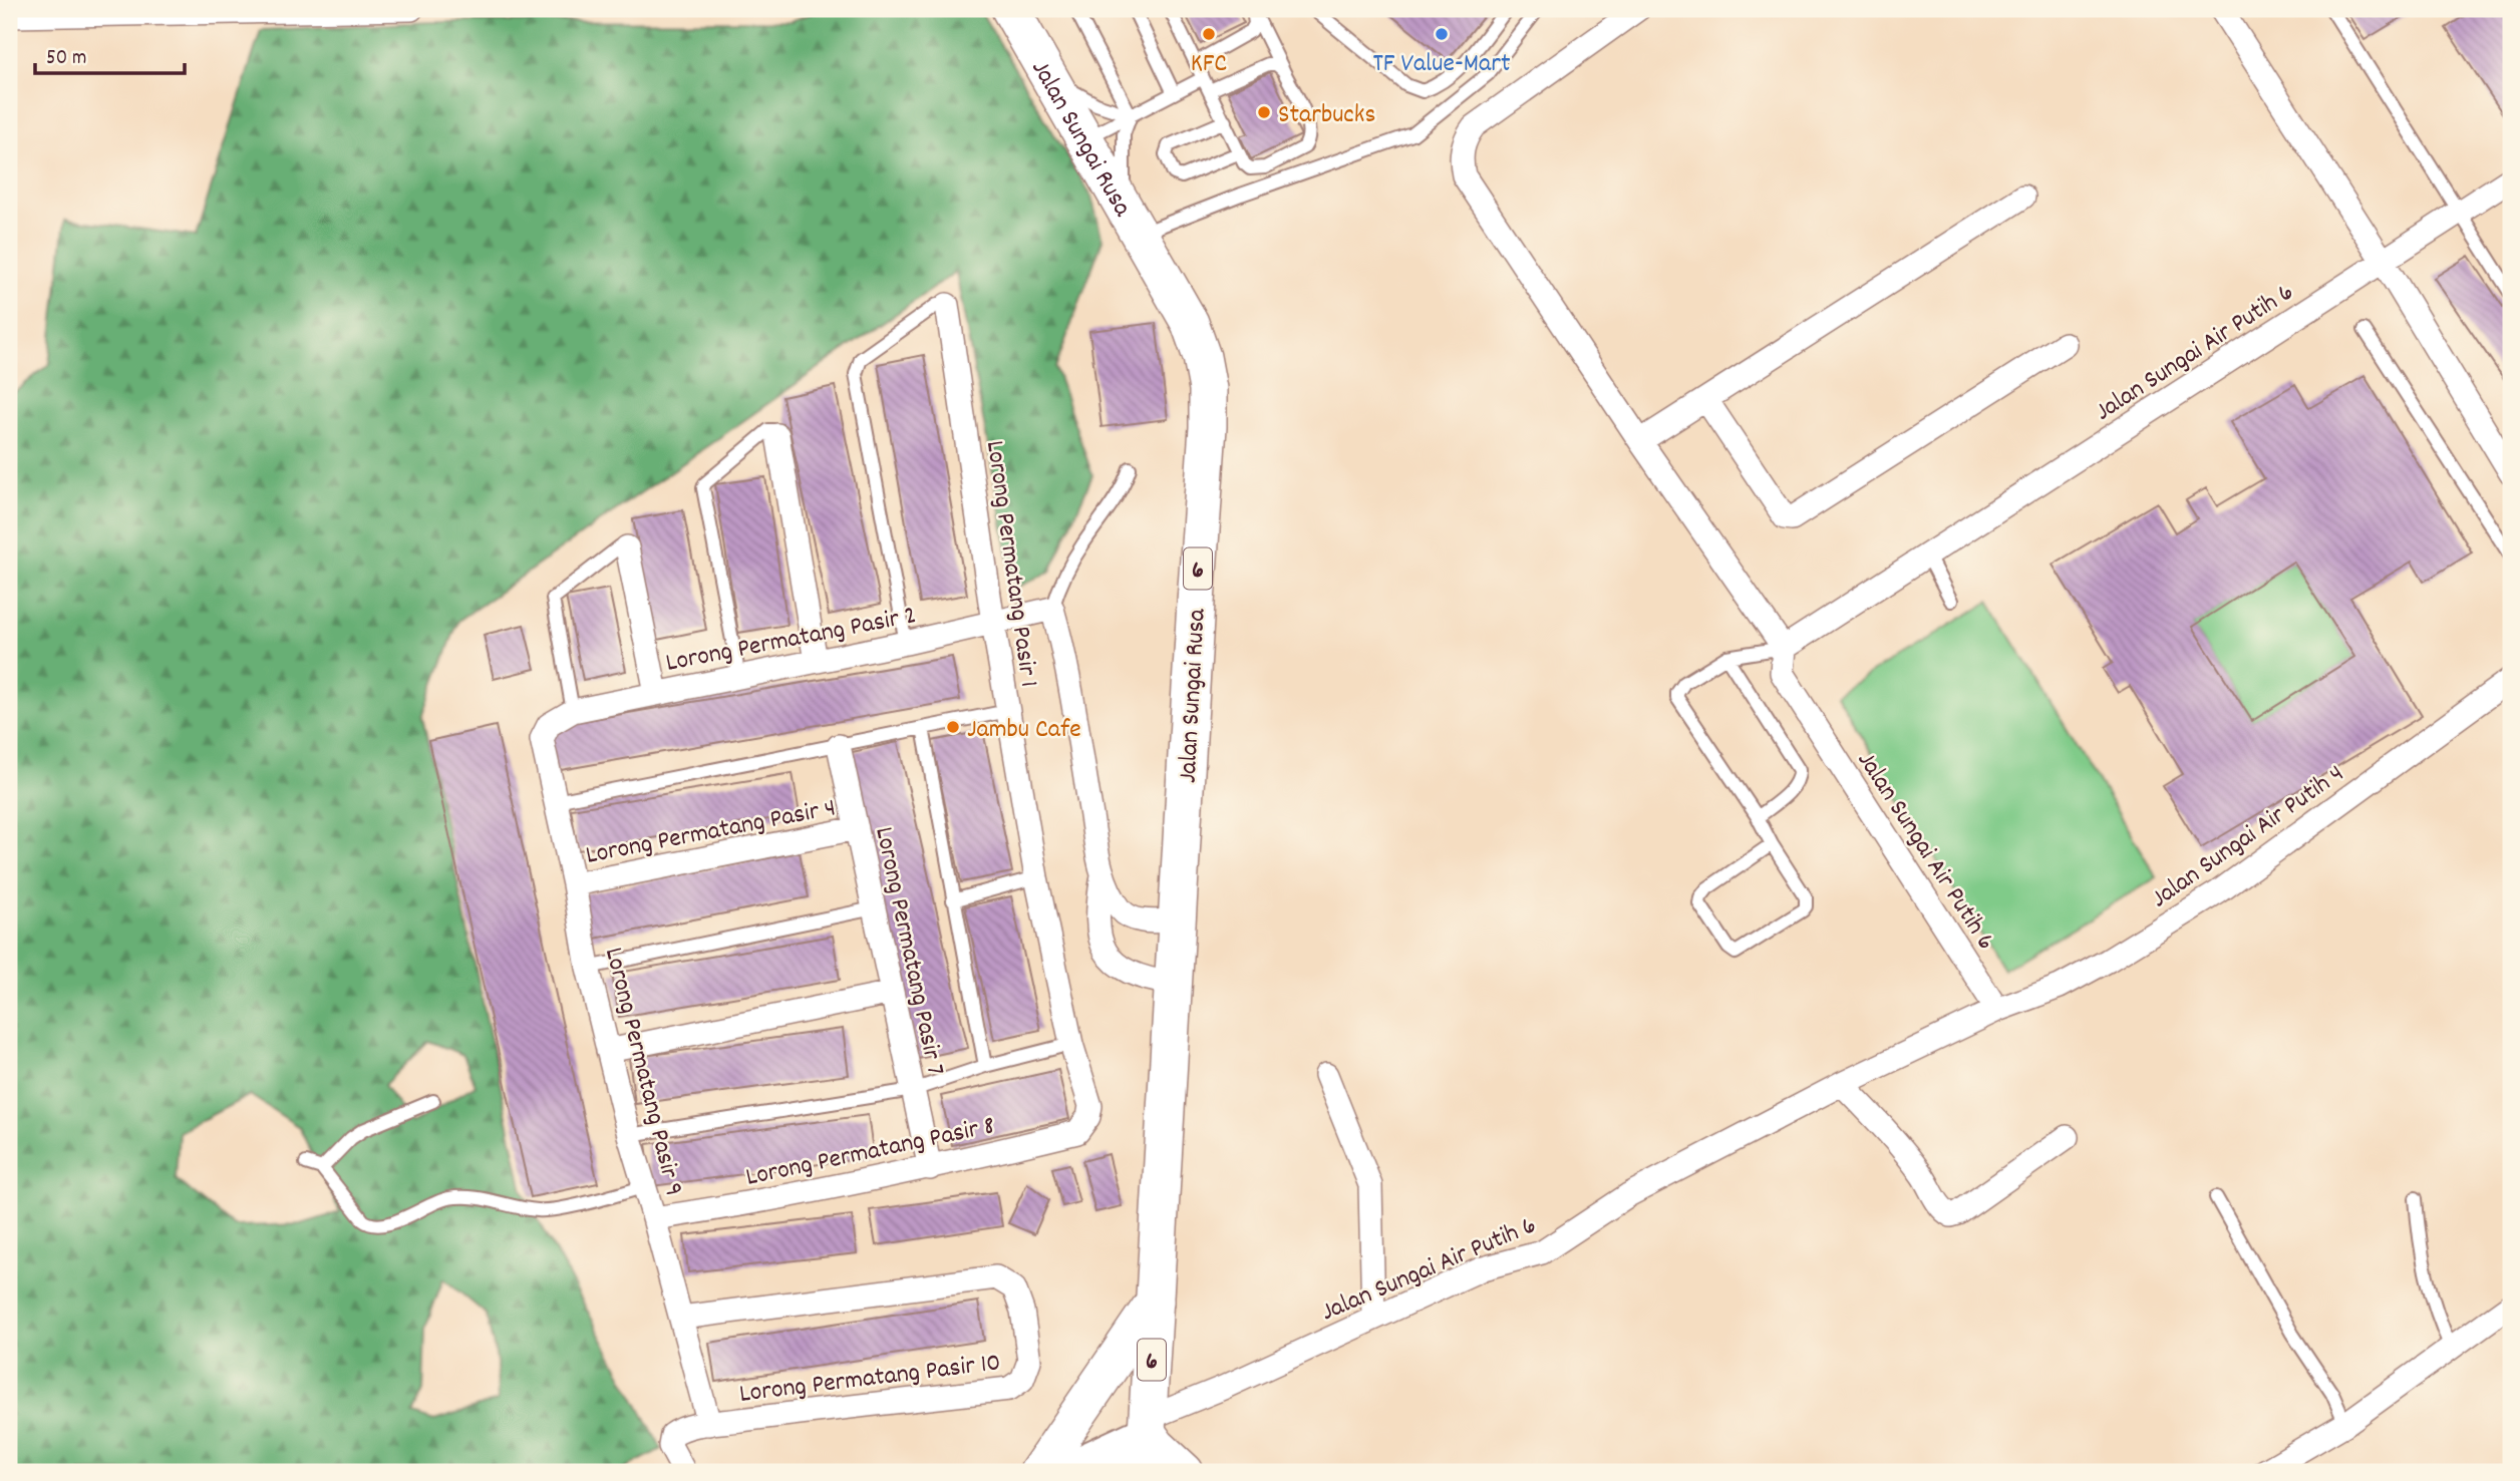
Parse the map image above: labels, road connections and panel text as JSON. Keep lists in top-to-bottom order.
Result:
{
  "streets": {
    "main road": ["Jalan Sungai Rusa", "6"],
    "street": [
      "Jalan Sungai Air Putih 6",
      "Lorong Permatang Pasir 1",
      "Lorong Permatang Pasir 2",
      "Lorong Permatang Pasir 4",
      "Jalan Sungai Air Putih 4",
      "Lorong Permatang Pasir 7",
      "Lorong Permatang Pasir 9",
      "Lorong Permatang Pasir 8",
      "Lorong Permatang Pasir 10"
    ]
  },
  "crossings": [
    ["Jalan Sungai Rusa", "Jalan Sungai Air Putih 6"],
    ["Jalan Sungai Air Putih 6", "Jalan Sungai Air Putih 4"],
    ["Lorong Permatang Pasir 1", "Lorong Permatang Pasir 2"],
    ["Lorong Permatang Pasir 1", "Lorong Permatang Pasir 8"],
    ["Lorong Permatang Pasir 2", "Lorong Permatang Pasir 9"],
    ["Lorong Permatang Pasir 4", "Lorong Permatang Pasir 7"],
    ["Lorong Permatang Pasir 4", "Lorong Permatang Pasir 9"],
    ["Lorong Permatang Pasir 7", "Lorong Permatang Pasir 8"],
    ["Lorong Permatang Pasir 9", "Lorong Permatang Pasir 8"],
    ["Lorong Permatang Pasir 9", "Lorong Permatang Pasir 10"]
  ],
  "places": [
    "KFC",
    "TF Value-Mart",
    "Starbucks",
    "Jambu Cafe"
  ],
  "scale_bar": "50 m"
}
